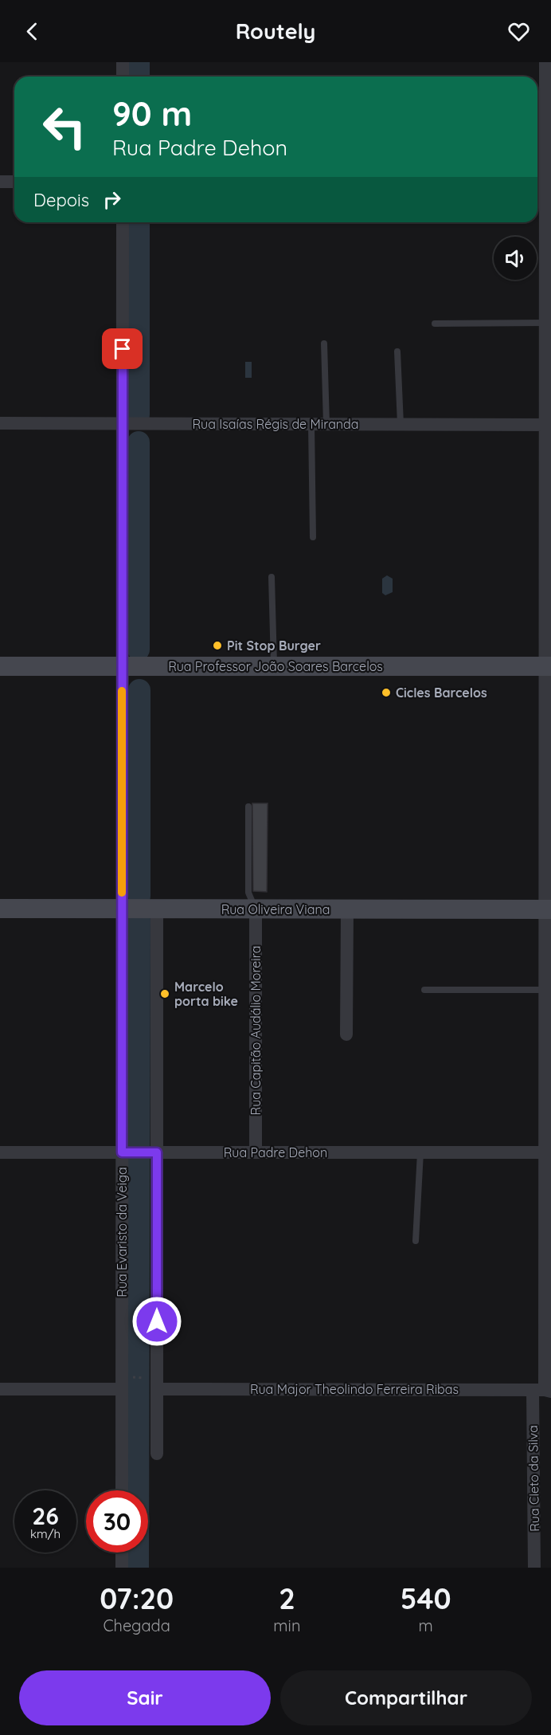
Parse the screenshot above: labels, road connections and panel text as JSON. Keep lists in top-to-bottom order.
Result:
{
  "streets": {
    "main road": ["Rua Professor João Soares Barcelos", "Rua Oliveira Viana"],
    "street": [
      "Rua Isaías Régis de Miranda",
      "Rua Capitão Audálio Moreira",
      "Rua Padre Dehon",
      "Rua Evaristo da Veiga",
      "Rua Major Theolindo Ferreira Ribas",
      "Rua Cleto da Silva"
    ]
  },
  "crossings": [
    ["Rua Isaías Régis de Miranda", "Rua Evaristo da Veiga"],
    ["Rua Isaías Régis de Miranda", "Rua Cleto da Silva"],
    ["Rua Professor João Soares Barcelos", "Rua Evaristo da Veiga"],
    ["Rua Professor João Soares Barcelos", "Rua Cleto da Silva"],
    ["Rua Oliveira Viana", "Rua Capitão Audálio Moreira"],
    ["Rua Oliveira Viana", "Rua Evaristo da Veiga"],
    ["Rua Oliveira Viana", "Rua Cleto da Silva"],
    ["Rua Capitão Audálio Moreira", "Rua Padre Dehon"],
    ["Rua Padre Dehon", "Rua Evaristo da Veiga"],
    ["Rua Padre Dehon", "Rua Cleto da Silva"],
    ["Rua Major Theolindo Ferreira Ribas", "Rua Cleto da Silva"]
  ],
  "places": ["Pit Stop Burger", "Cicles Barcelos", "Marcelo porta bike"],
  "page": {
    "header": "Routely",
    "turn": ["90 m", "Rua Padre Dehon"],
    "then": "Depois",
    "speed": "26 km/h",
    "limit": "30",
    "eta": [
      "07:20",
      "Chegada",
      "2",
      "min",
      "540",
      "m"
    ],
    "buttons": ["Sair", "Compartilhar"]
  }
}
